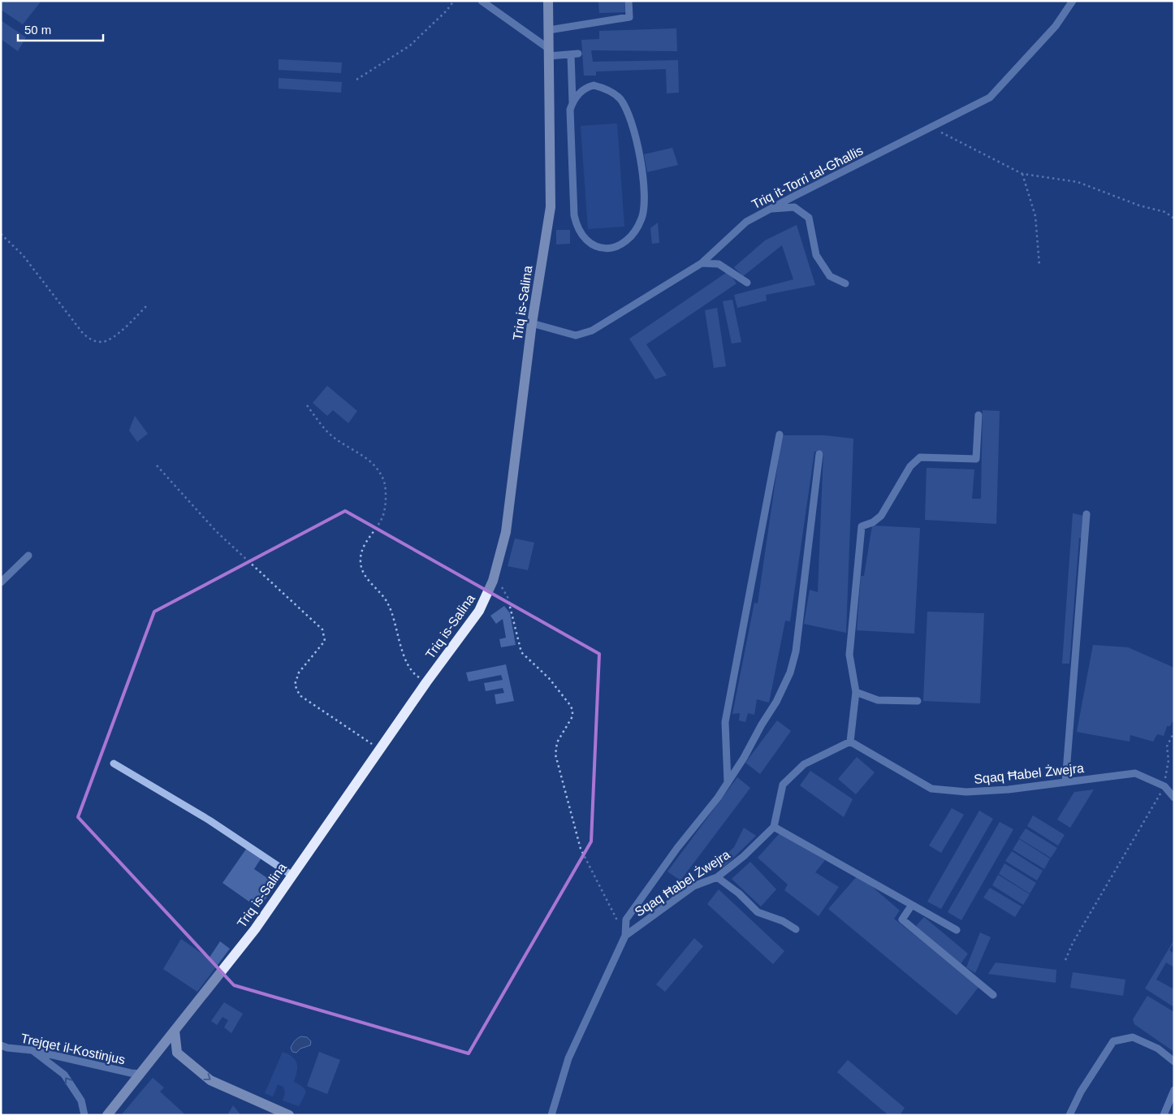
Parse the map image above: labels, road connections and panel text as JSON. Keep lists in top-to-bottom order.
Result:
{
  "streets": {
    "main road": ["Triq is-Salina"],
    "street": ["Triq it-Torri tal-Għallis", "Sqaq Ħabel Żwejra", "Trejqet il-Kostinjus"]
  },
  "crossings": [
    ["Triq it-Torri tal-Għallis", "Triq is-Salina"],
    ["Triq is-Salina", "Trejqet il-Kostinjus"]
  ],
  "scale_bar": "50 m"
}
